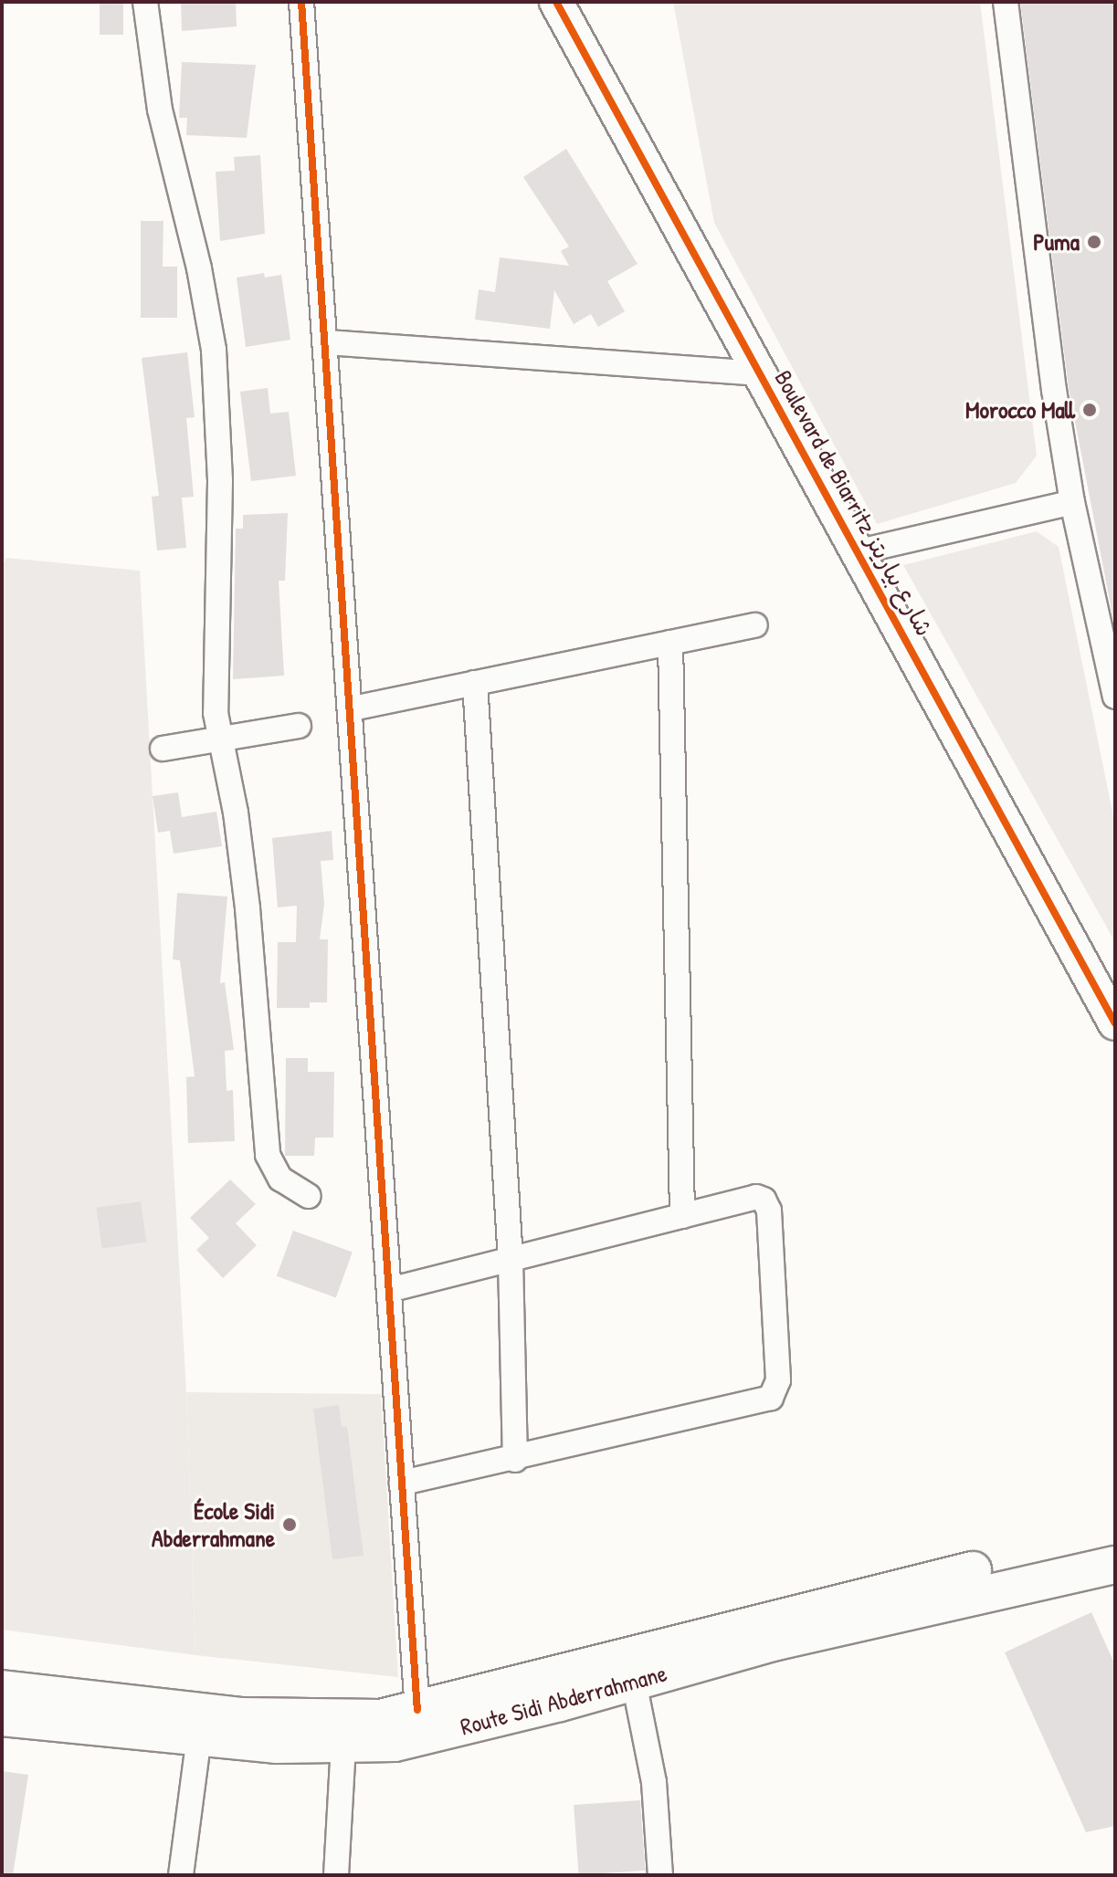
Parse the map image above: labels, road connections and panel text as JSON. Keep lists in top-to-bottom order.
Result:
{
  "streets": {
    "main road": ["Route Sidi Abderrahmane"],
    "street": ["Boulevard de Biarritz شارع بياريتز"]
  },
  "places": ["Puma", "Morocco Mall", "École Sidi Abderrahmane"]
}
